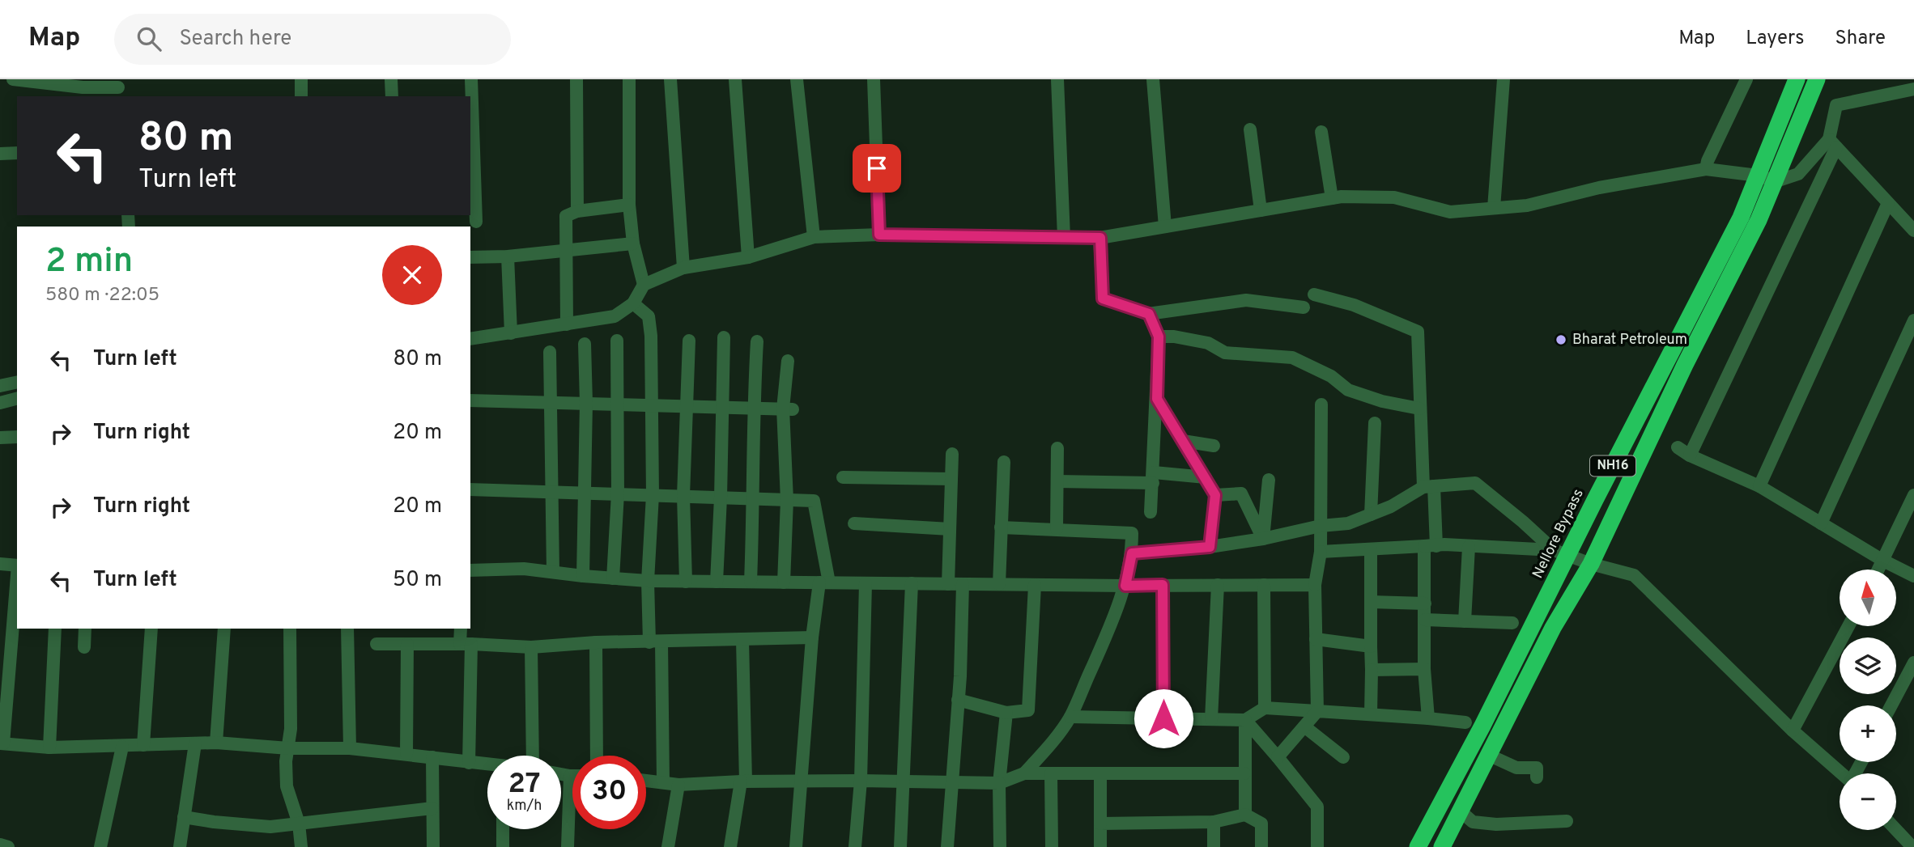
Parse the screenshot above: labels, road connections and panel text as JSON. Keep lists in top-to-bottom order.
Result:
{
  "streets": {
    "highway": ["NH16", "Nellore Bypass"]
  },
  "places": ["Bharat Petroleum"],
  "north": "top",
  "page": {
    "header": "Map",
    "search": "Search here",
    "nav": ["Map", "Layers", "Share"],
    "turn": ["80 m", "Turn left"],
    "heading": ["2 min", "580 m · 22:05"],
    "list": [
      {
        "name": "Turn left",
        "value": "80 m"
      },
      {
        "name": "Turn right",
        "value": "20 m"
      },
      {
        "name": "Turn right",
        "value": "20 m"
      },
      {
        "name": "Turn left",
        "value": "50 m"
      }
    ],
    "map_buttons": ["+", "−"],
    "speed": "27 km/h",
    "limit": "30"
  }
}
